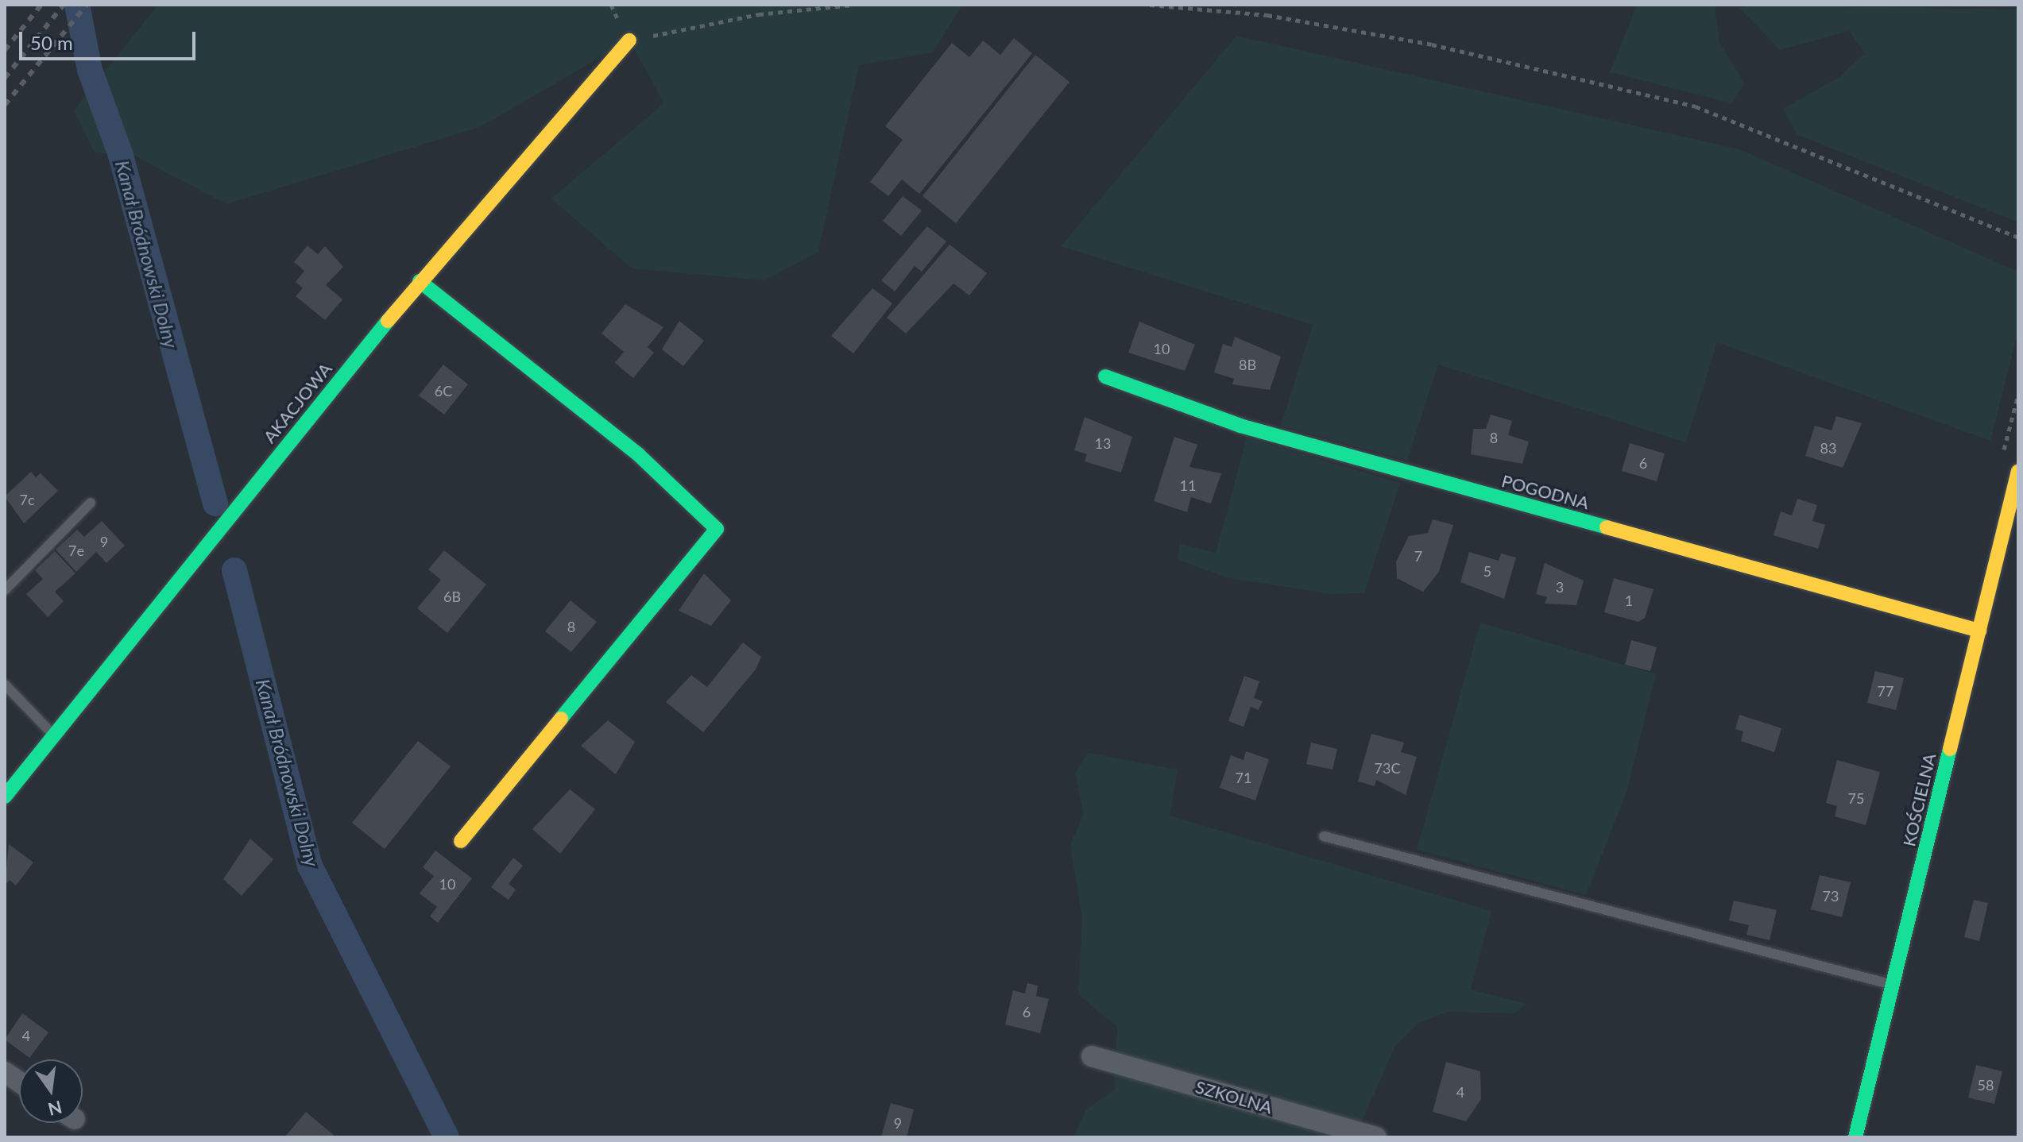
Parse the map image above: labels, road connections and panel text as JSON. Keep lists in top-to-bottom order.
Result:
{
  "streets": {
    "street": [
      "AKACJOWA",
      "POGODNA",
      "KOŚCIELNA",
      "SZKOLNA"
    ]
  },
  "crossings": [
    ["POGODNA", "KOŚCIELNA"]
  ],
  "water": ["Kanał Bródnowski Dolny"],
  "house_numbers": [
    "10",
    "8B",
    "6C",
    "8",
    "13",
    "83",
    "6",
    "11",
    "7c",
    "9",
    "7e",
    "7",
    "5",
    "3",
    "6B",
    "1",
    "8",
    "77",
    "73C",
    "71",
    "75",
    "10",
    "73",
    "6",
    "4",
    "58",
    "4",
    "9"
  ],
  "scale_bar": "50 m",
  "north": "bottom"
}
